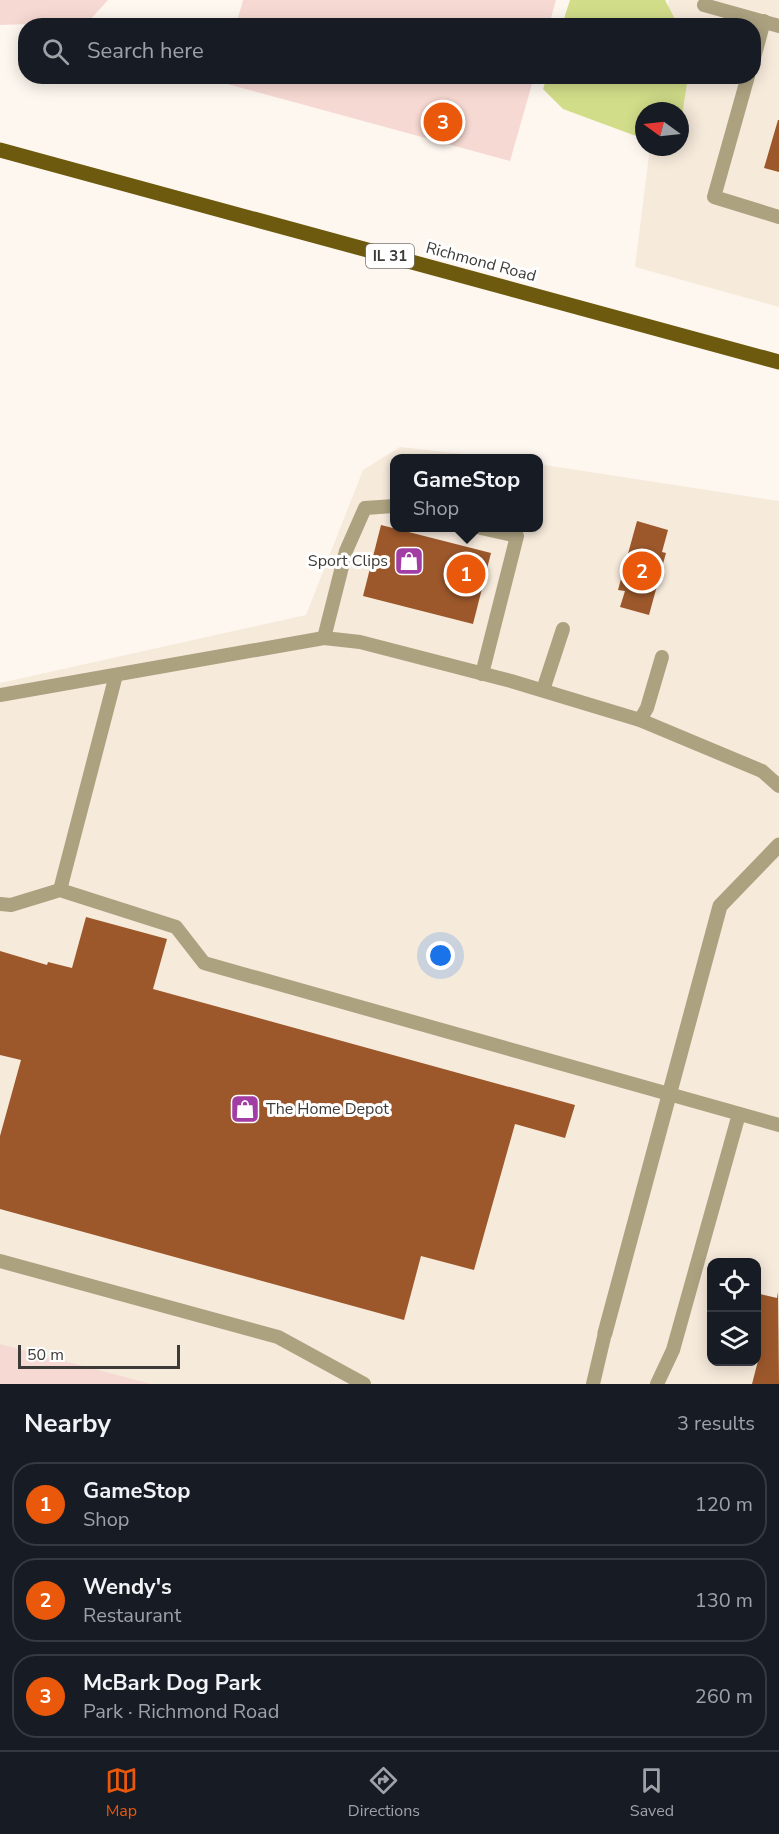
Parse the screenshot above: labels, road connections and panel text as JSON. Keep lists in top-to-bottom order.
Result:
{
  "streets": {
    "main road": ["IL 31", "Richmond Road"]
  },
  "places": {
    "shop": ["Sport Clips", "The Home Depot"]
  },
  "scale_bar": "50 m",
  "north": "left",
  "page": {
    "search": "Search here",
    "pins": ["3", "2", "1"],
    "popup": ["GameStop", "Shop"],
    "scale": "50 m",
    "heading": ["Nearby", "3 results"],
    "list": [
      {
        "mark": "1",
        "name": "GameStop",
        "note": "Shop",
        "value": "120 m"
      },
      {
        "mark": "2",
        "name": "Wendy's",
        "note": "Restaurant",
        "value": "130 m"
      },
      {
        "mark": "3",
        "name": "McBark Dog Park",
        "note": "Park · Richmond Road",
        "value": "260 m"
      }
    ],
    "nav": ["Map", "Directions", "Saved"]
  }
}
